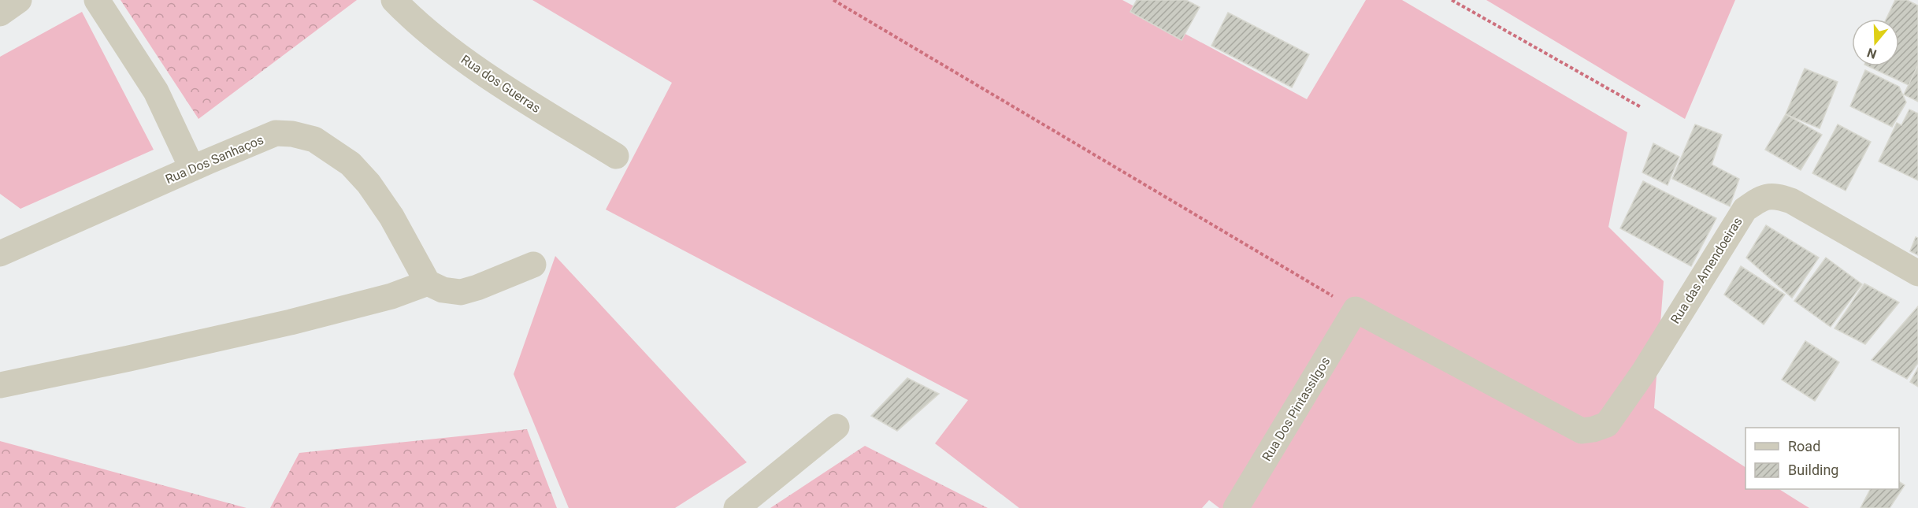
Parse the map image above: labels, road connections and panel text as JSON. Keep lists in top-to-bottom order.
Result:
{
  "streets": {
    "street": [
      "Rua dos Guerras",
      "Rua Dos Sanhaços",
      "Rua das Amendoeiras",
      "Rua Dos Pintassilgos"
    ]
  },
  "crossings": [
    ["Rua das Amendoeiras", "Rua Dos Pintassilgos"]
  ],
  "legend": ["Road", "Building"],
  "north": "bottom"
}
